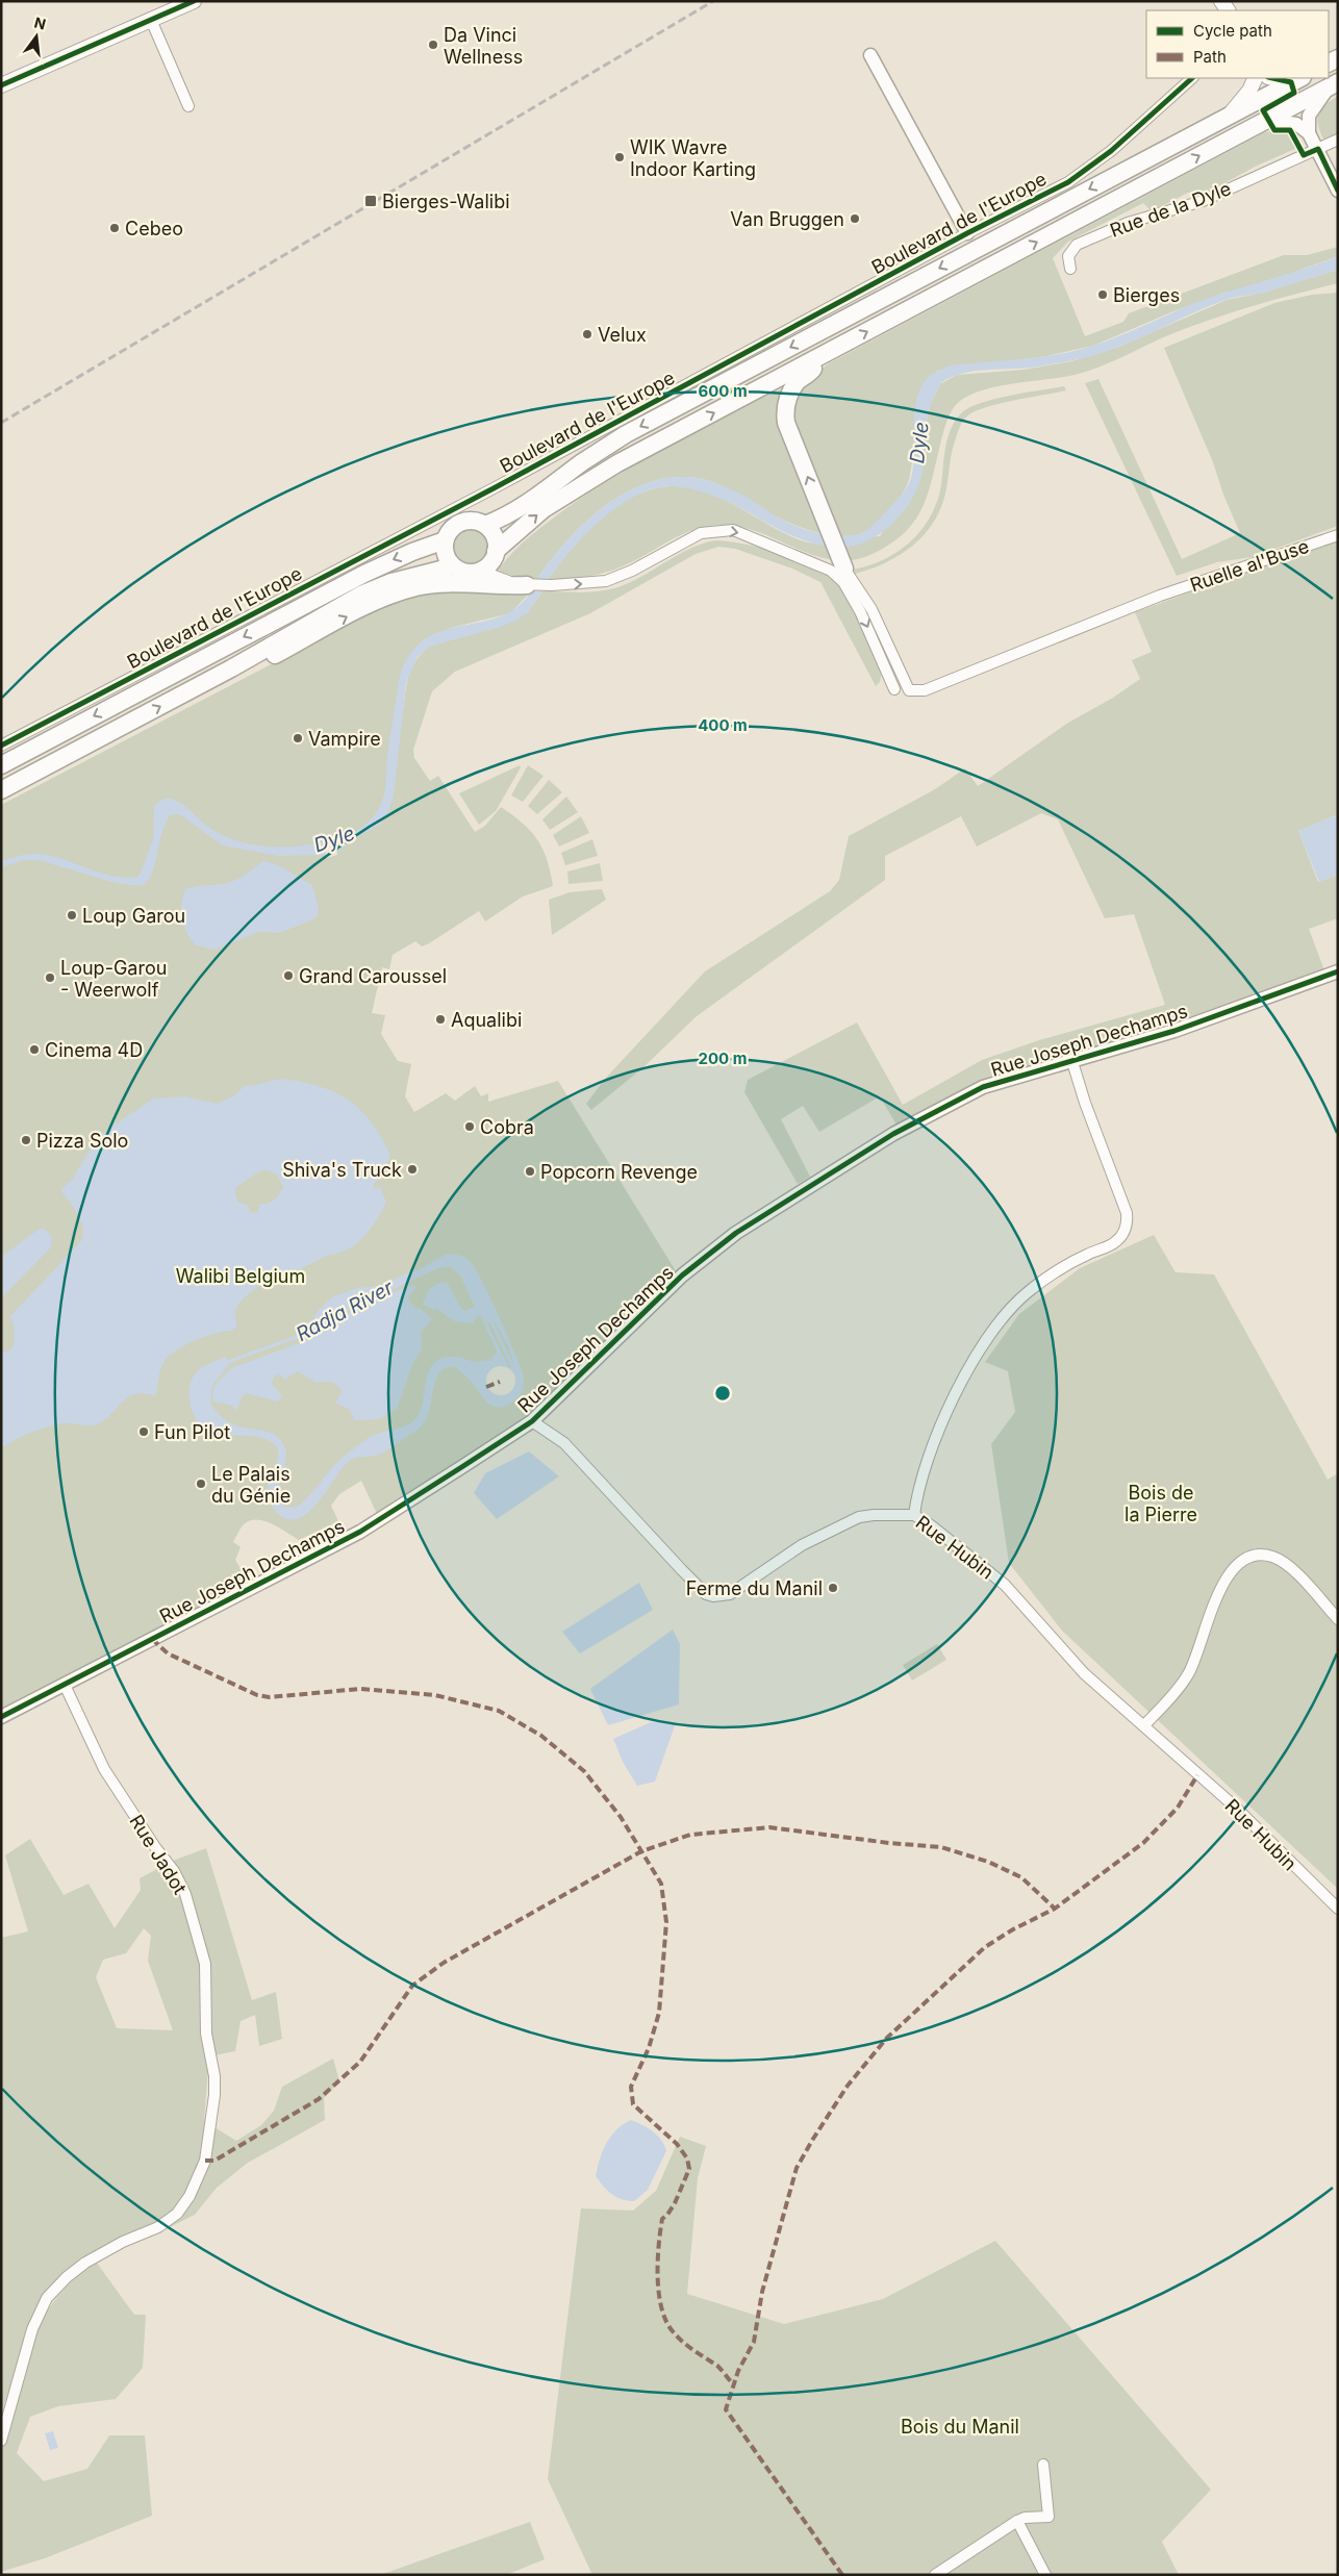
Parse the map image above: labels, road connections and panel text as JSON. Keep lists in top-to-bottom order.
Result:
{
  "streets": {
    "highway": ["Boulevard de l'Europe"],
    "street": [
      "Rue de la Dyle",
      "Ruelle al'Buse",
      "Rue Joseph Dechamps",
      "Rue Hubin",
      "Rue Jadot"
    ]
  },
  "crossings": [
    ["Rue Joseph Dechamps", "Rue Hubin"],
    ["Rue Joseph Dechamps", "Rue Jadot"]
  ],
  "water": ["Dyle", "Radja River"],
  "parks": ["Walibi Belgium", "Bois de la Pierre", "Bois du Manil"],
  "places": {
    "other": [
      "Da Vinci Wellness",
      "WIK Wavre Indoor Karting",
      "Van Bruggen",
      "Cebeo",
      "Bierges",
      "Velux",
      "Vampire",
      "Loup Garou",
      "Grand Caroussel",
      "Loup-Garou - Weerwolf",
      "Aqualibi",
      "Cinema 4D",
      "Cobra",
      "Pizza Solo",
      "Shiva's Truck",
      "Popcorn Revenge",
      "Fun Pilot",
      "Le Palais du Génie",
      "Ferme du Manil"
    ],
    "transit": ["Bierges-Walibi"]
  },
  "legend": ["Cycle path", "Path"],
  "north": "top",
  "rings": ["600 m", "400 m", "200 m"]
}
